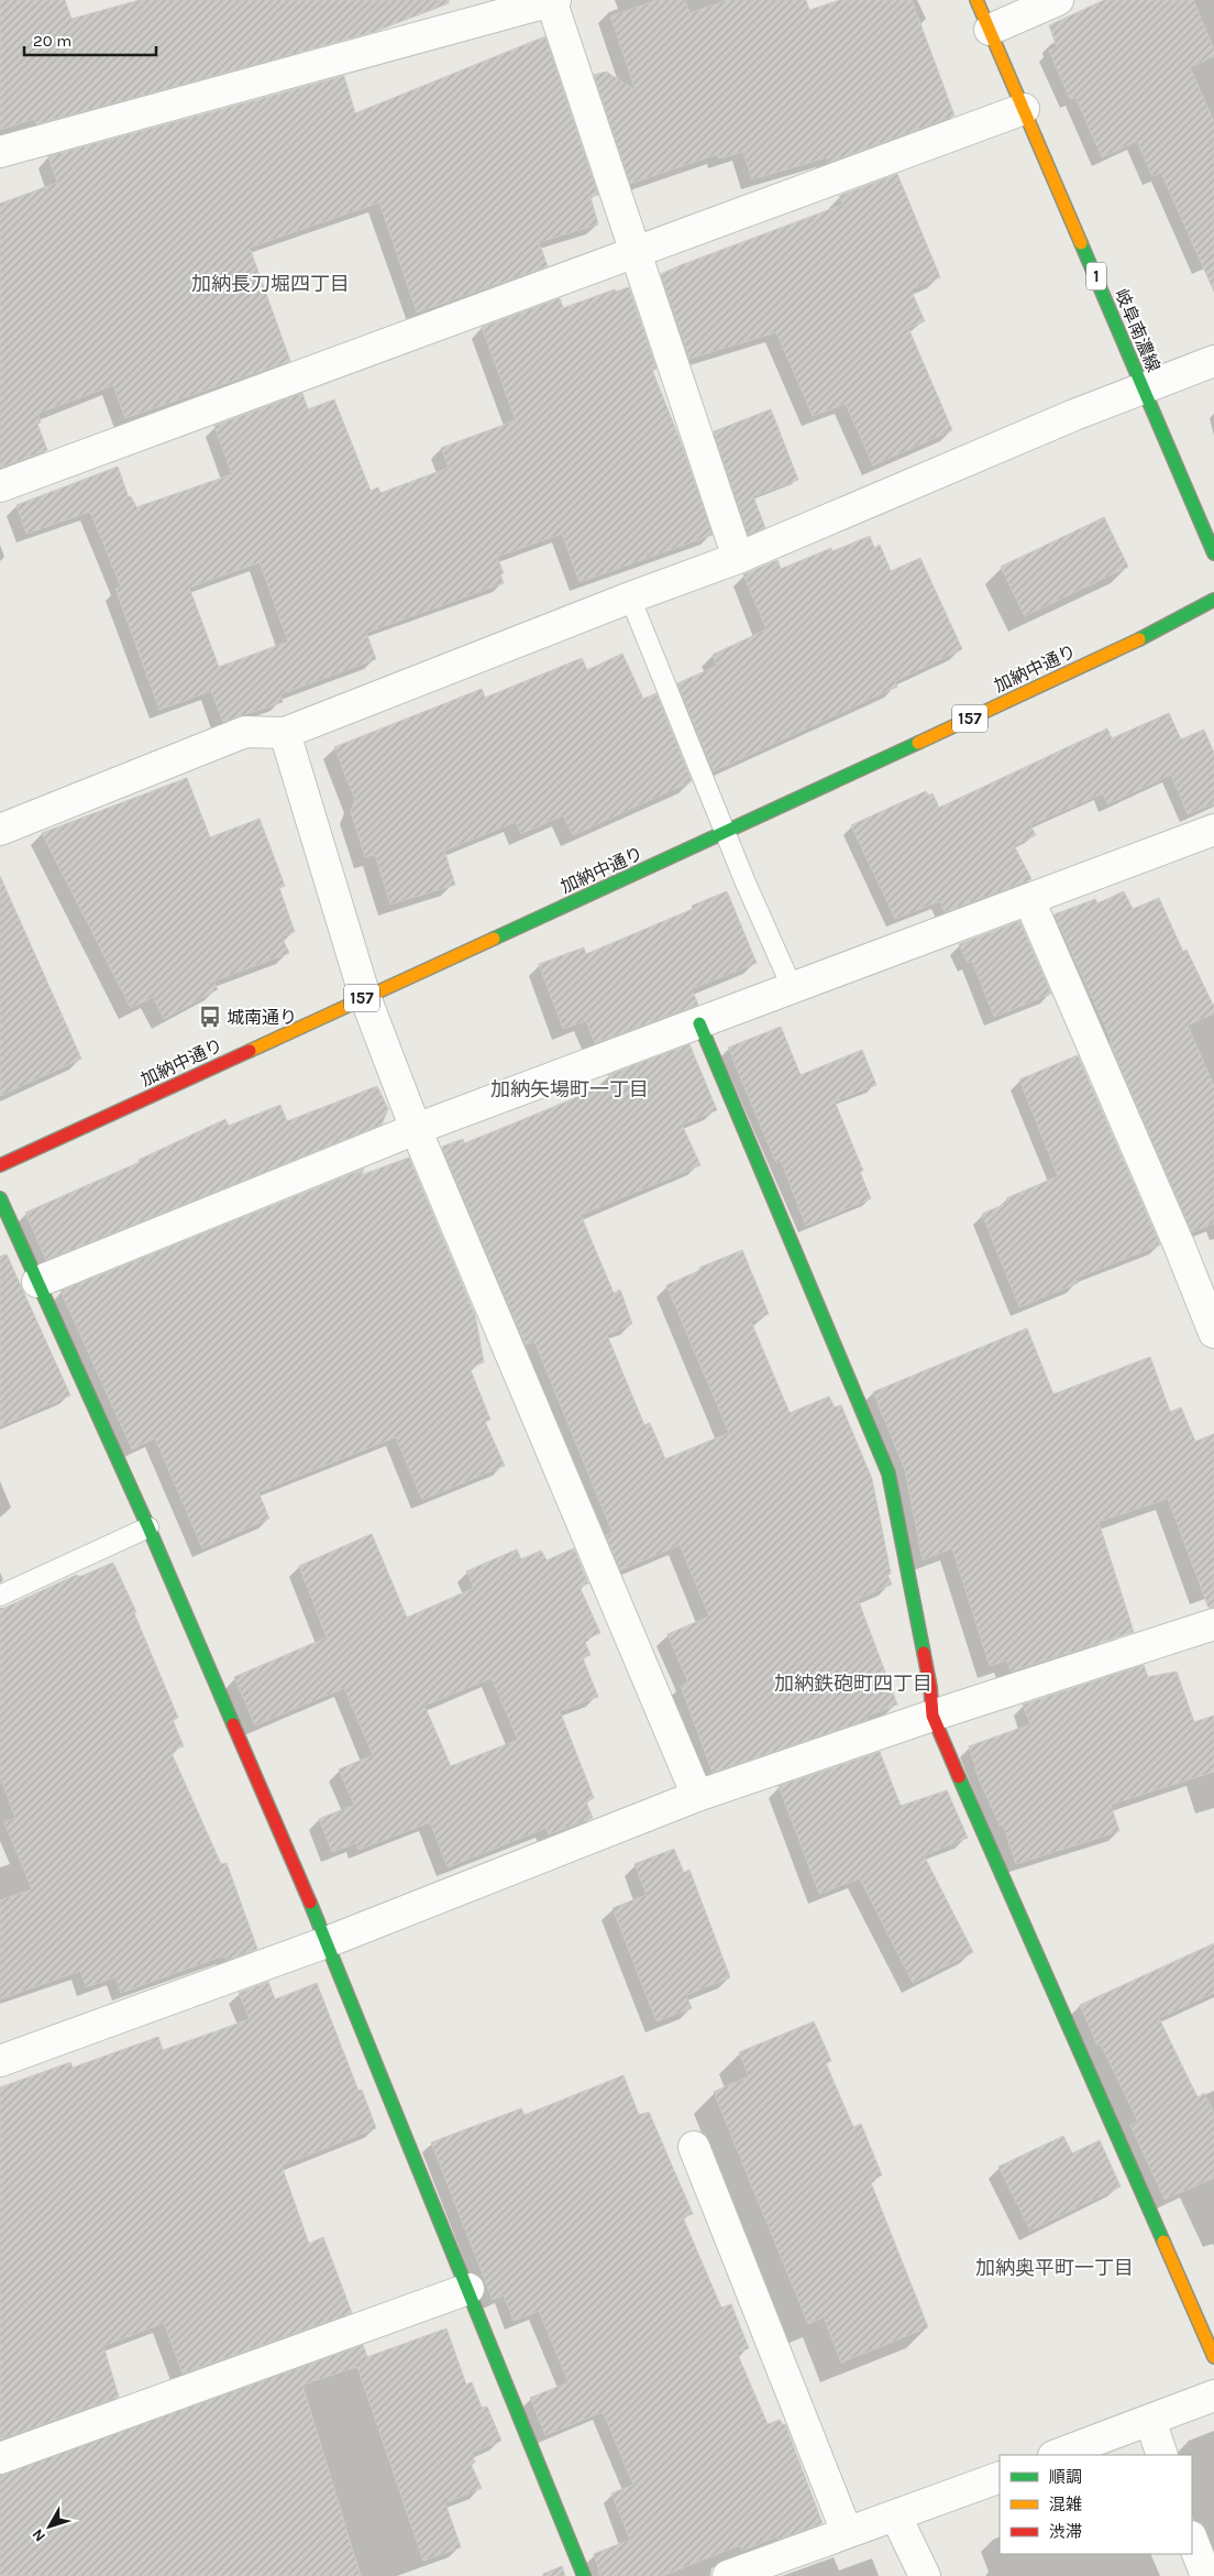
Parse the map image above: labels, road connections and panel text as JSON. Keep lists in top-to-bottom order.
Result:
{
  "streets": {
    "main road": [
      "1",
      "岐阜南濃線",
      "加納中通り",
      "157"
    ]
  },
  "districts": [
    "加納長刀堀四丁目",
    "加納矢場町一丁目",
    "加納鉄砲町四丁目",
    "加納奥平町一丁目"
  ],
  "places": {
    "bus stop": ["城南通り"]
  },
  "legend": ["順調", "混雑", "渋滞"],
  "scale_bar": "20 m",
  "north": "bottom left"
}
